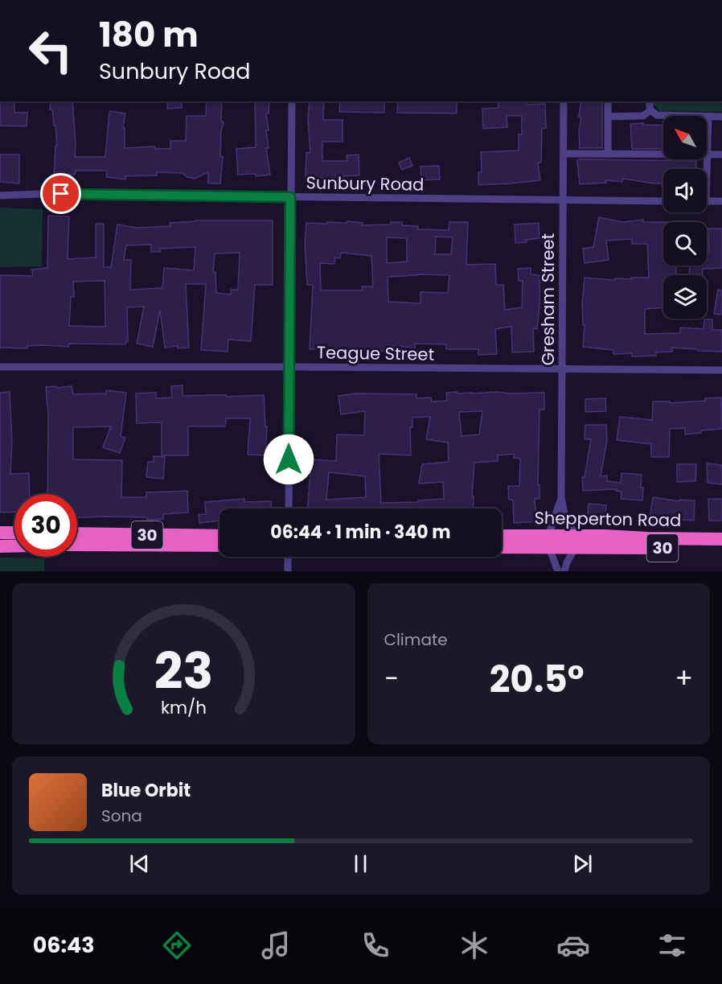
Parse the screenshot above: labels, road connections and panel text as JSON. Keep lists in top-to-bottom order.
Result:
{
  "streets": {
    "highway": ["Shepperton Road", "30"],
    "street": ["Sunbury Road", "Gresham Street", "Teague Street"]
  },
  "crossings": [
    ["Sunbury Road", "Gresham Street"],
    ["Gresham Street", "Teague Street"],
    ["Gresham Street", "Shepperton Road"]
  ],
  "north": "top left",
  "page": {
    "turn": ["180 m", "Sunbury Road"],
    "limit": "30",
    "trip": "06:44 · 1 min · 340 m",
    "tile": "Climate",
    "heat": ["−", "20.5°", "+"],
    "song": ["Blue Orbit", "Sona"],
    "tabs": "06:43",
    "gauge": ["23", "km/h"]
  }
}
